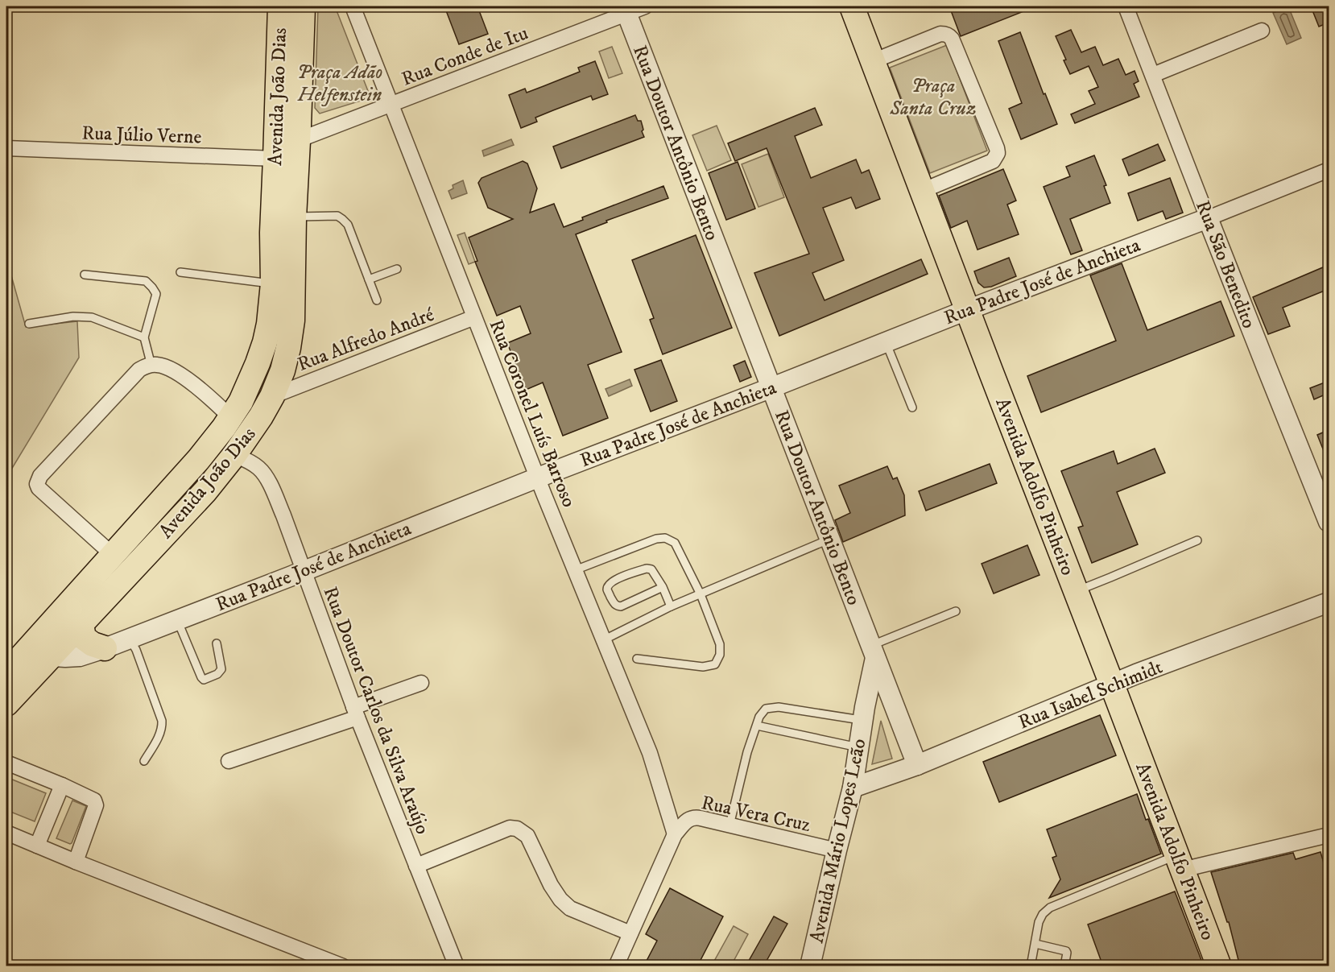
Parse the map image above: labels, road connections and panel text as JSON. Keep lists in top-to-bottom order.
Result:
{
  "streets": {
    "main road": ["Avenida João Dias", "Avenida Adolfo Pinheiro"],
    "street": [
      "Rua Conde de Itu",
      "Rua Júlio Verne",
      "Rua Doutor Antônio Bento",
      "Rua São Benedito",
      "Rua Padre José de Anchieta",
      "Rua Alfredo André",
      "Rua Coronel Luís Barroso",
      "Rua Isabel Schimidt",
      "Rua Doutor Carlos da Silva Araújo",
      "Rua Vera Cruz",
      "Avenida Mário Lopes Leão"
    ]
  },
  "crossings": [
    ["Rua Conde de Itu", "Avenida João Dias"],
    ["Rua Conde de Itu", "Rua Doutor Antônio Bento"],
    ["Rua Conde de Itu", "Rua Coronel Luís Barroso"],
    ["Avenida João Dias", "Rua Júlio Verne"],
    ["Avenida João Dias", "Rua Padre José de Anchieta"],
    ["Avenida João Dias", "Rua Alfredo André"],
    ["Avenida João Dias", "Rua Doutor Carlos da Silva Araújo"],
    ["Rua Doutor Antônio Bento", "Rua Padre José de Anchieta"],
    ["Rua Doutor Antônio Bento", "Rua Isabel Schimidt"],
    ["Rua Doutor Antônio Bento", "Avenida Mário Lopes Leão"],
    ["Rua São Benedito", "Rua Padre José de Anchieta"],
    ["Rua Padre José de Anchieta", "Rua Coronel Luís Barroso"],
    ["Rua Padre José de Anchieta", "Avenida Adolfo Pinheiro"],
    ["Rua Padre José de Anchieta", "Rua Doutor Carlos da Silva Araújo"],
    ["Rua Alfredo André", "Rua Coronel Luís Barroso"],
    ["Rua Coronel Luís Barroso", "Rua Vera Cruz"],
    ["Avenida Adolfo Pinheiro", "Rua Isabel Schimidt"],
    ["Rua Isabel Schimidt", "Avenida Mário Lopes Leão"],
    ["Rua Vera Cruz", "Avenida Mário Lopes Leão"]
  ],
  "parks": ["Praça Adão Helfenstein", "Praça Santa Cruz"]
}
